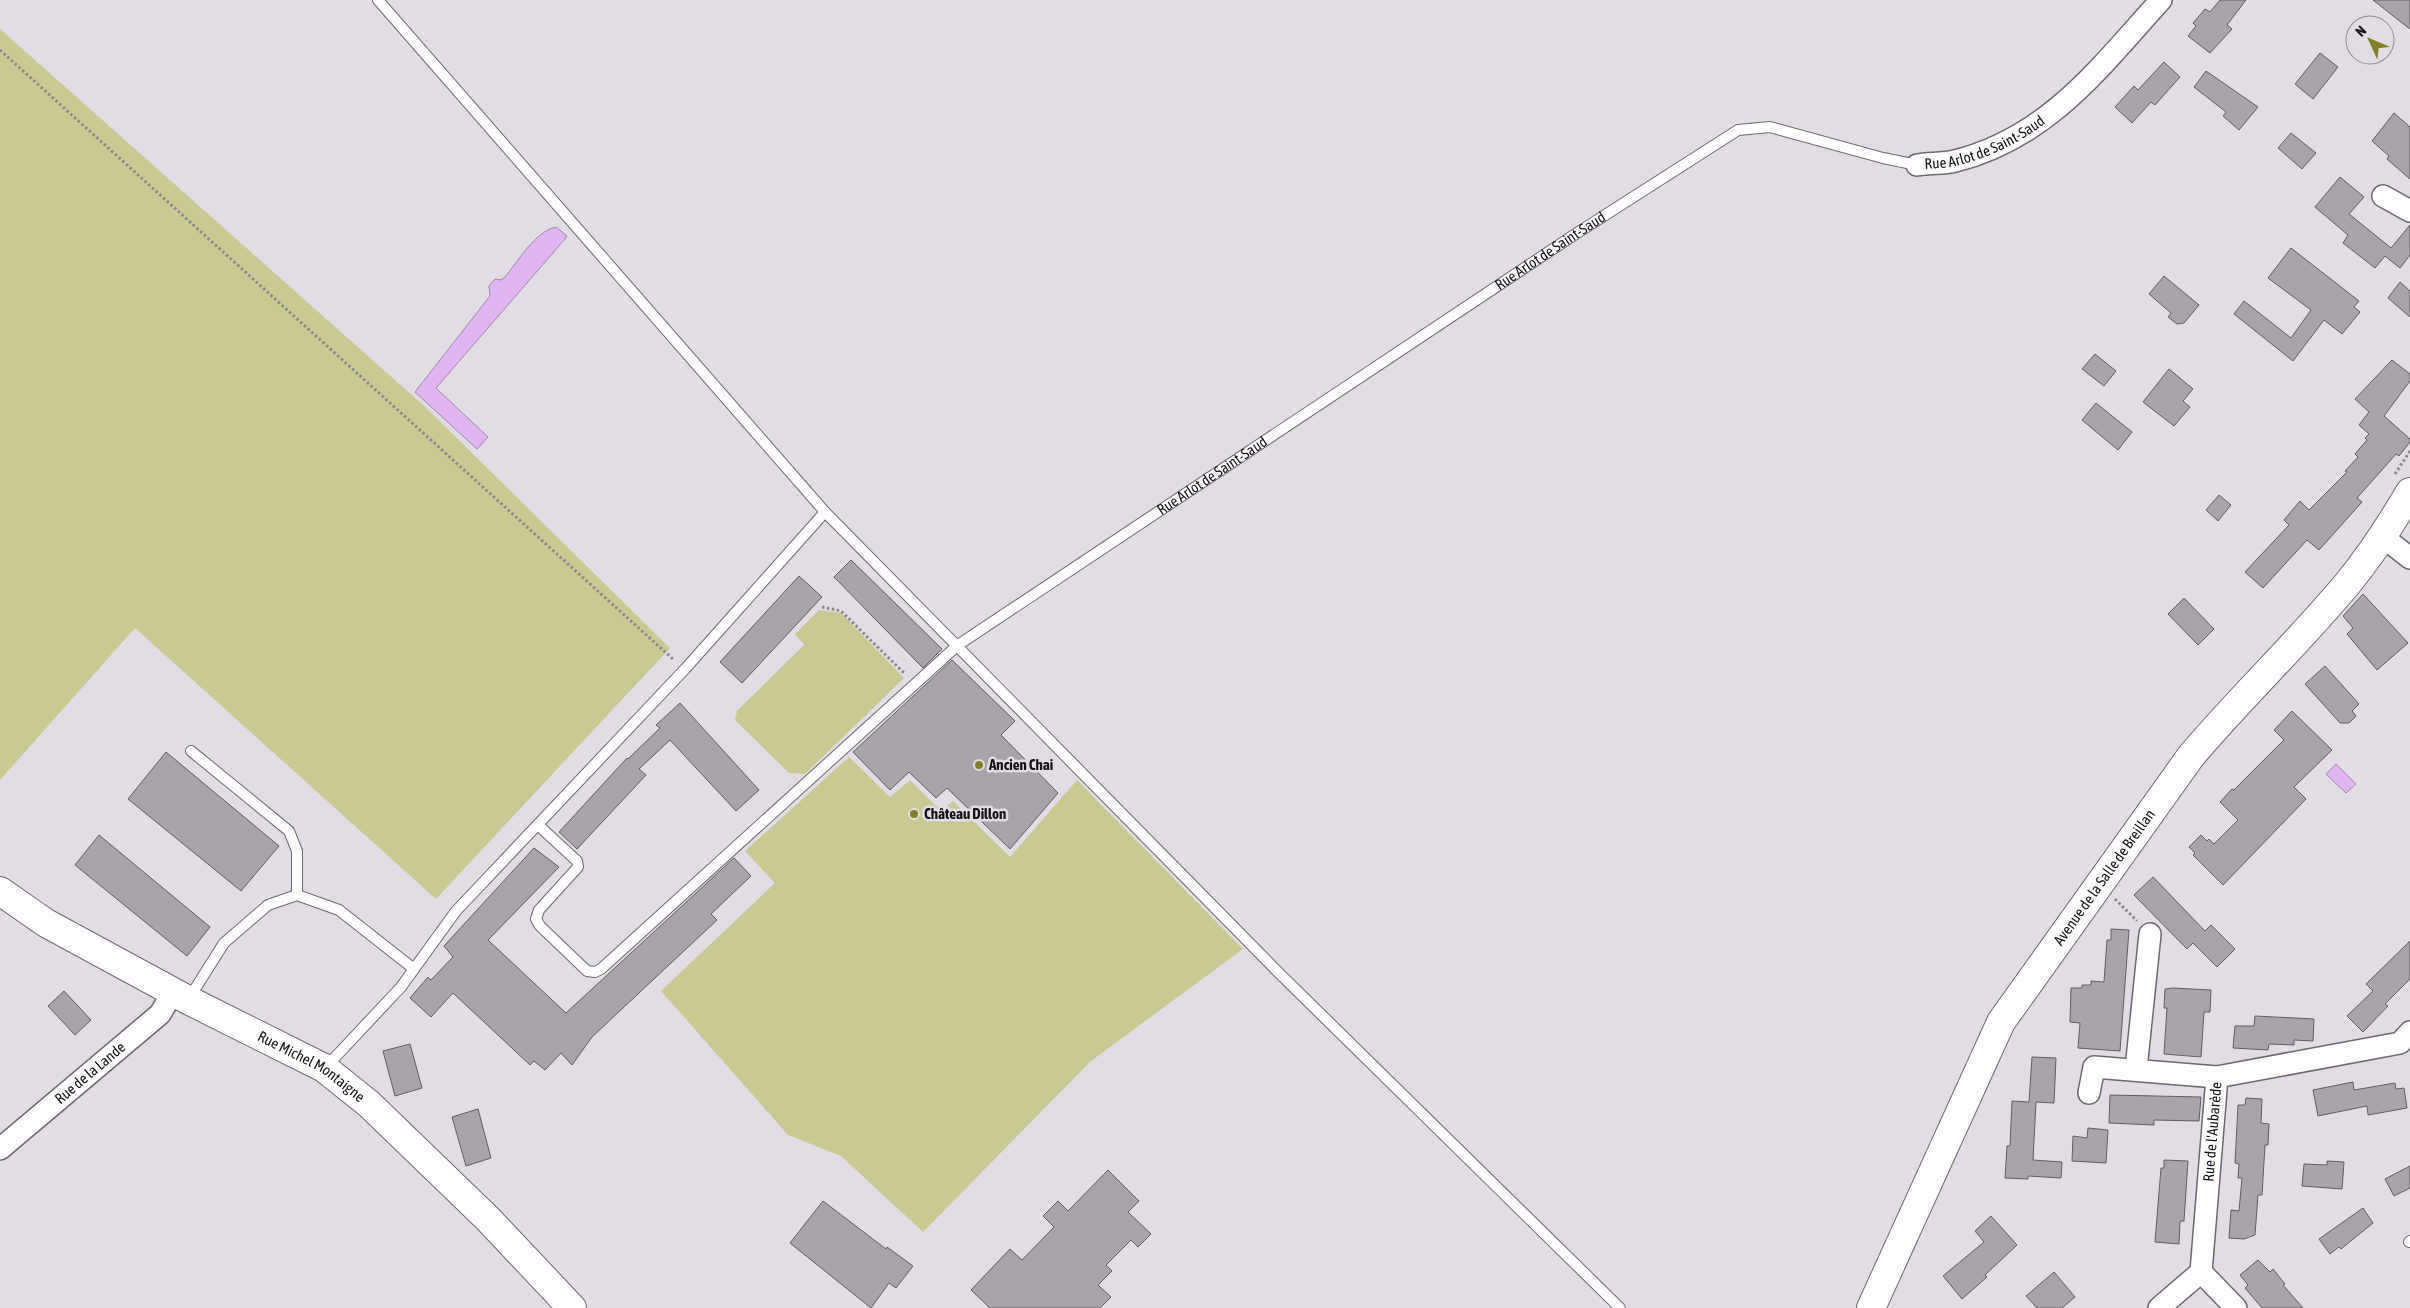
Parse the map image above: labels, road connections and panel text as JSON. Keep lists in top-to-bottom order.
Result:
{
  "streets": {
    "street": [
      "Rue Arlot de Saint-Saud",
      "Avenue de la Salle de Breillan",
      "Rue Michel Montaigne",
      "Rue de la Lande",
      "Rue de l'Aubarède"
    ]
  },
  "crossings": [
    ["Rue Michel Montaigne", "Rue de la Lande"]
  ],
  "places": ["Ancien Chai", "Château Dillon"],
  "north": "top left"
}
